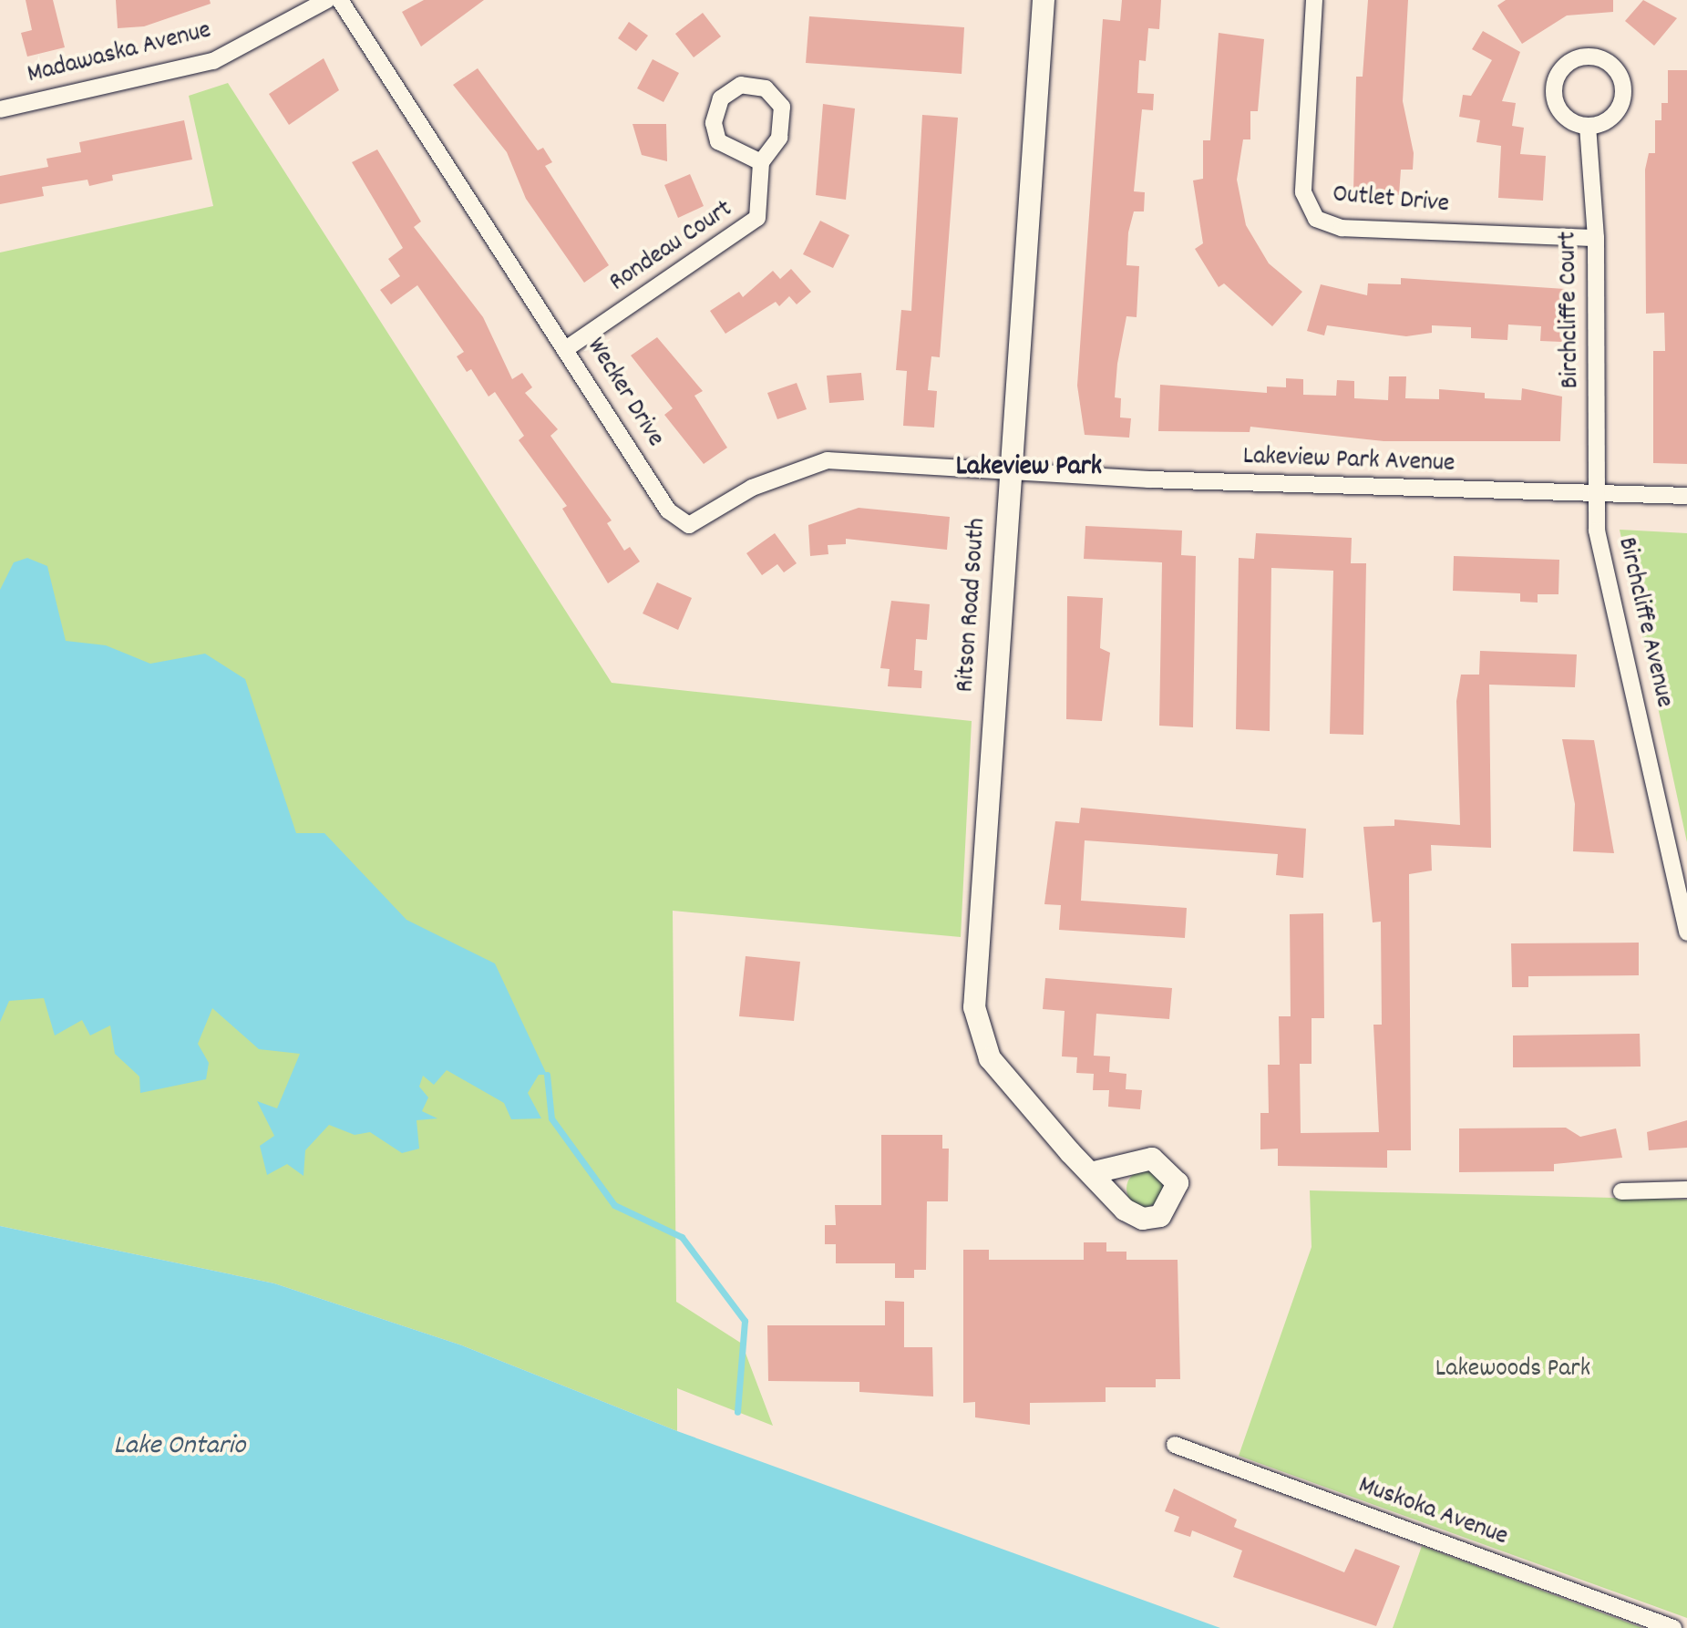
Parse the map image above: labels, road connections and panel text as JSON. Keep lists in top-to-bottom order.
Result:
{
  "streets": {
    "street": [
      "Madawaska Avenue",
      "Outlet Drive",
      "Rondeau Court",
      "Birchcliffe Court",
      "Wecker Drive",
      "Lakeview Park Avenue",
      "Ritson Road South",
      "Birchcliffe Avenue",
      "Muskoka Avenue"
    ]
  },
  "crossings": [
    ["Outlet Drive", "Birchcliffe Court"],
    ["Rondeau Court", "Wecker Drive"],
    ["Birchcliffe Court", "Lakeview Park Avenue"],
    ["Birchcliffe Court", "Birchcliffe Avenue"],
    ["Wecker Drive", "Lakeview Park Avenue"],
    ["Wecker Drive", "Ritson Road South"],
    ["Lakeview Park Avenue", "Ritson Road South"],
    ["Lakeview Park Avenue", "Birchcliffe Avenue"]
  ],
  "districts": ["Lakeview Park"],
  "water": ["Lake Ontario"],
  "parks": ["Lakewoods Park"]
}
